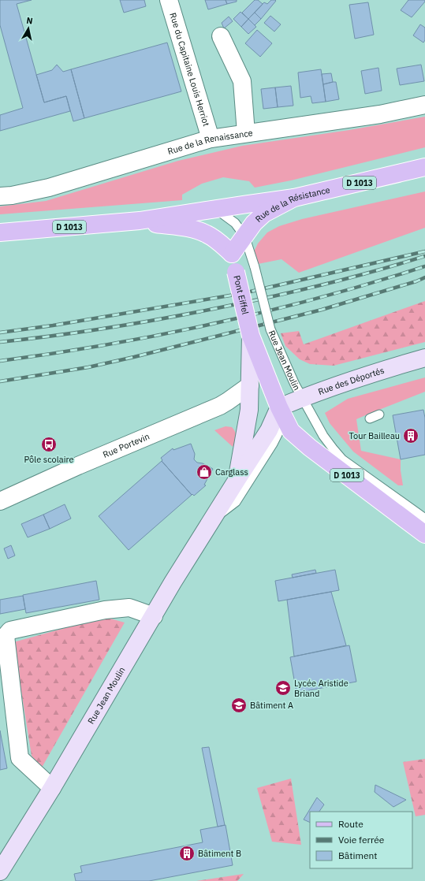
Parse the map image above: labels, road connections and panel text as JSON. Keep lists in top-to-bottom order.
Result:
{
  "streets": {
    "main road": [
      "D 1013",
      "Rue de la Résistance",
      "Pont Eiffel",
      "Rue Jean Moulin",
      "Rue des Déportés"
    ],
    "street": ["Rue du Capitaine Louis Herriot", "Rue de la Renaissance", "Rue Portevin"]
  },
  "crossings": [
    ["Rue du Capitaine Louis Herriot", "Rue de la Renaissance"],
    ["D 1013", "Rue de la Résistance"],
    ["D 1013", "Pont Eiffel"],
    ["D 1013", "Rue Jean Moulin"],
    ["D 1013", "Rue des Déportés"],
    ["Rue de la Résistance", "Pont Eiffel"],
    ["Rue de la Résistance", "Rue Jean Moulin"],
    ["Pont Eiffel", "Rue Jean Moulin"],
    ["Pont Eiffel", "Rue des Déportés"],
    ["Pont Eiffel", "Rue Portevin"],
    ["Rue Jean Moulin", "Rue des Déportés"],
    ["Rue Jean Moulin", "Rue Portevin"]
  ],
  "places": {
    "building": ["Tour Bailleau", "Bâtiment B"],
    "bus stop": ["Pôle scolaire"],
    "shop": ["Carglass"],
    "school or university": ["Lycée Aristide Briand", "Bâtiment A"]
  },
  "legend": ["Route", "Voie ferrée", "Bâtiment"],
  "north": "top"
}
